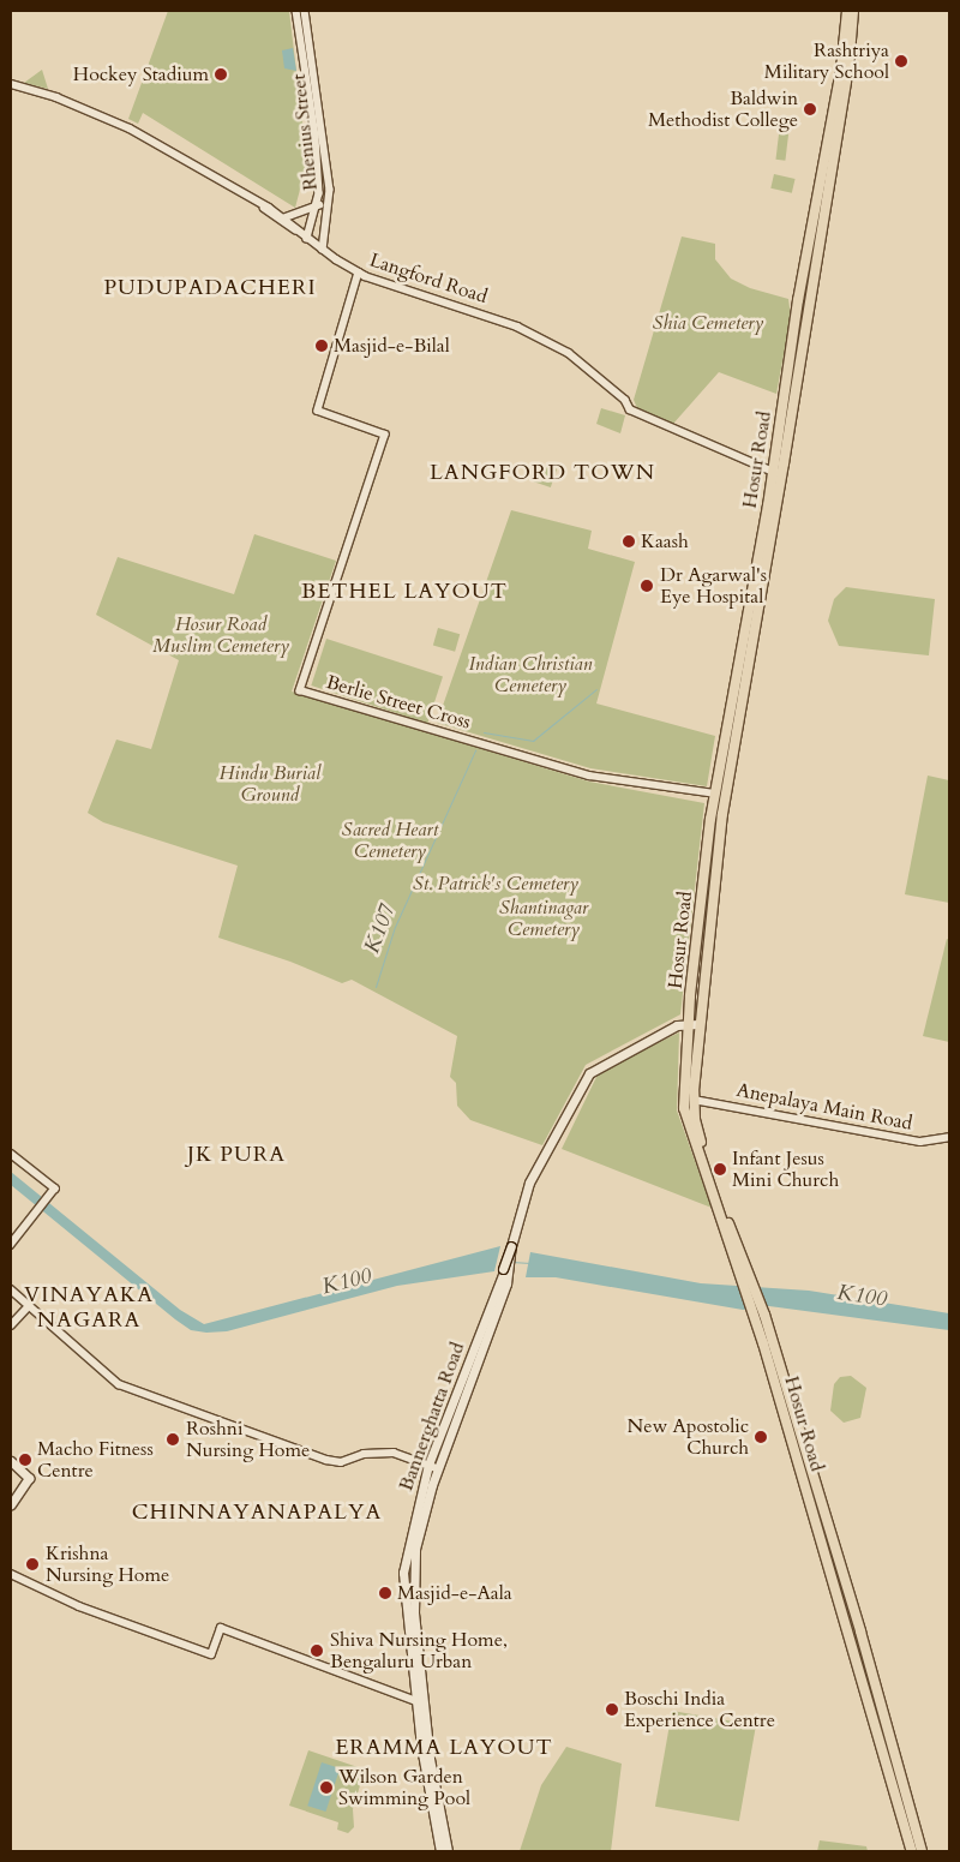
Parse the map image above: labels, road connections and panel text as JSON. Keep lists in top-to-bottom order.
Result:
{
  "streets": {
    "main road": ["Hosur Road", "Bannerghatta Road"],
    "street": [
      "Rhenius Street",
      "Langford Road",
      "Berlie Street Cross",
      "Anepalaya Main Road"
    ]
  },
  "crossings": [
    ["Rhenius Street", "Langford Road"],
    ["Langford Road", "Hosur Road"],
    ["Langford Road", "Berlie Street Cross"],
    ["Hosur Road", "Berlie Street Cross"],
    ["Hosur Road", "Anepalaya Main Road"],
    ["Hosur Road", "Bannerghatta Road"]
  ],
  "districts": [
    "PUDUPADACHERI",
    "LANGFORD TOWN",
    "BETHEL LAYOUT",
    "JK PURA",
    "VINAYAKA NAGARA",
    "CHINNAYANAPALYA",
    "ERAMMA LAYOUT"
  ],
  "water": ["K107", "K100"],
  "parks": [
    "Shia Cemetery",
    "Hosur Road Muslim Cemetery",
    "Indian Christian Cemetery",
    "Hindu Burial Ground",
    "Sacred Heart Cemetery",
    "St. Patrick's Cemetery",
    "Shantinagar Cemetery"
  ],
  "places": [
    "Rashtriya Military School",
    "Hockey Stadium",
    "Baldwin Methodist College",
    "Masjid-e-Bilal",
    "Kaash",
    "Dr Agarwal's Eye Hospital",
    "Infant Jesus Mini Church",
    "New Apostolic Church",
    "Roshni Nursing Home",
    "Macho Fitness Centre",
    "Krishna Nursing Home",
    "Masjid-e-Aala",
    "Shiva Nursing Home, Bengaluru Urban",
    "Boschi India Experience Centre",
    "Wilson Garden Swimming Pool"
  ]
}
